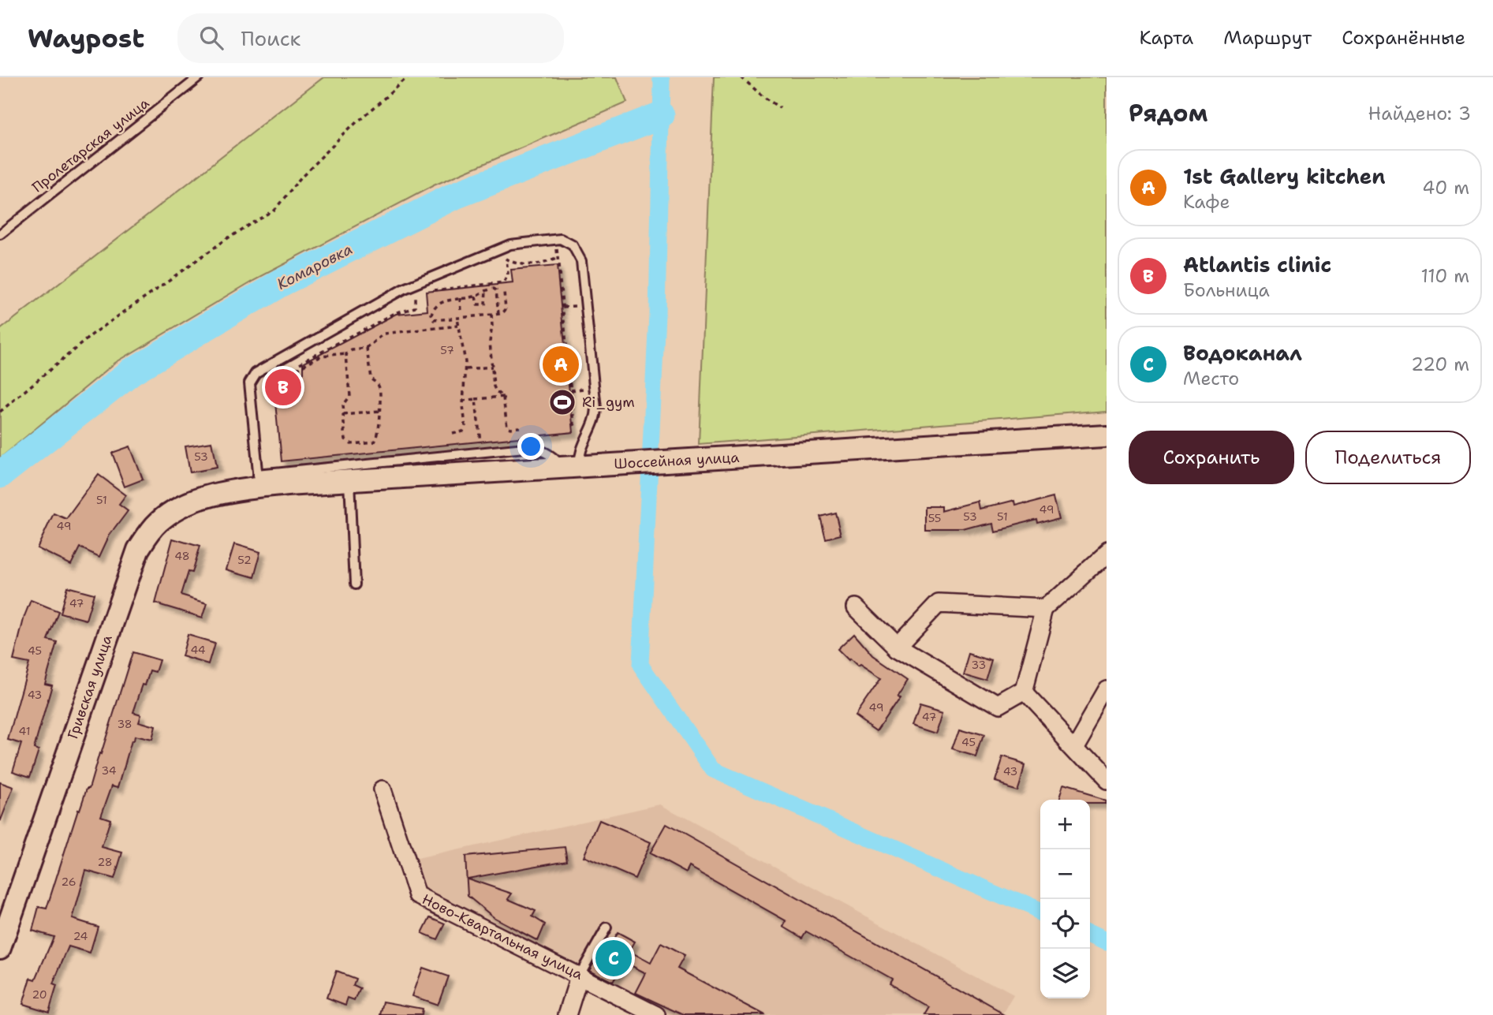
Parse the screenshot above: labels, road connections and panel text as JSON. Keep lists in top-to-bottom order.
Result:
{
  "streets": {
    "street": ["Шоссейная улица", "Гривская улица", "Ново-Квартальная улица"],
    "lane": ["Пролетарская улица"]
  },
  "crossings": [
    ["Шоссейная улица", "Гривская улица"]
  ],
  "water": ["Комаровка"],
  "places": {
    "sports": ["Ri_gym"]
  },
  "house_numbers": [
    "57",
    "53",
    "51",
    "49",
    "53",
    "51",
    "55",
    "49",
    "48",
    "52",
    "47",
    "44",
    "45",
    "33",
    "43",
    "49",
    "47",
    "38",
    "41",
    "45",
    "34",
    "43",
    "28",
    "26",
    "24",
    "20"
  ],
  "page": {
    "header": "Waypost",
    "search": "Поиск",
    "nav": ["Карта", "Маршрут", "Сохранённые"],
    "heading": ["Рядом", "Найдено: 3"],
    "list": [
      {
        "mark": "A",
        "name": "1st Gallery kitchen",
        "note": "Кафе",
        "value": "40 m"
      },
      {
        "mark": "B",
        "name": "Atlantis clinic",
        "note": "Больница",
        "value": "110 m"
      },
      {
        "mark": "C",
        "name": "Водоканал",
        "note": "Место",
        "value": "220 m"
      }
    ],
    "pins": ["A", "B", "C"],
    "buttons": ["Сохранить", "Поделиться"],
    "map_buttons": ["+", "−"]
  }
}
